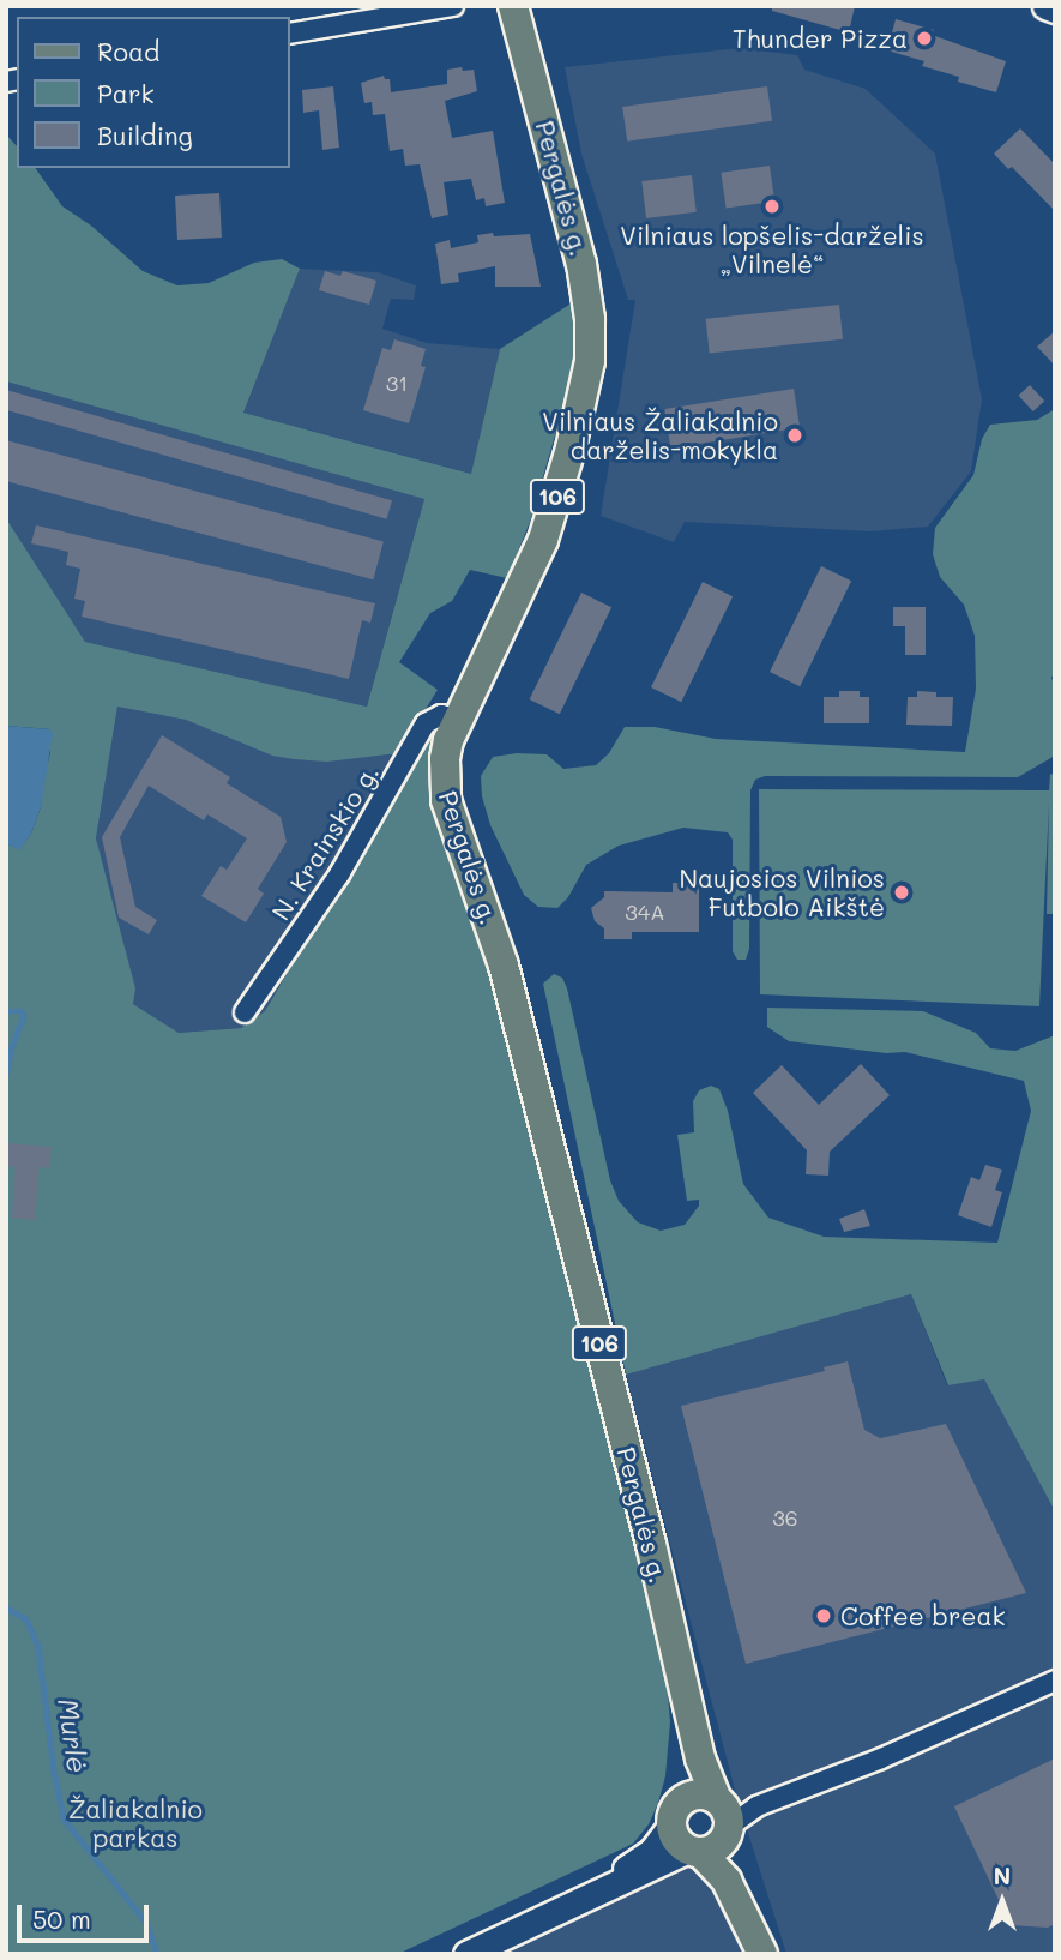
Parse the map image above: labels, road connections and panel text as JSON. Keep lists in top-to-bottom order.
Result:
{
  "streets": {
    "main road": ["Pergalės g.", "106"],
    "street": ["N. Krainskio g."]
  },
  "crossings": [
    ["Pergalės g.", "N. Krainskio g."]
  ],
  "water": ["Murlė"],
  "parks": ["Žaliakalnio parkas"],
  "places": [
    "Thunder Pizza",
    "Vilniaus lopšelis-darželis „Vilnelė“",
    "Vilniaus Žaliakalnio darželis-mokykla",
    "Naujosios Vilnios Futbolo Aikštė",
    "Coffee break"
  ],
  "house_numbers": ["31", "34A", "36"],
  "legend": ["Road", "Park", "Building"],
  "scale_bar": "50 m",
  "north": "top"
}
